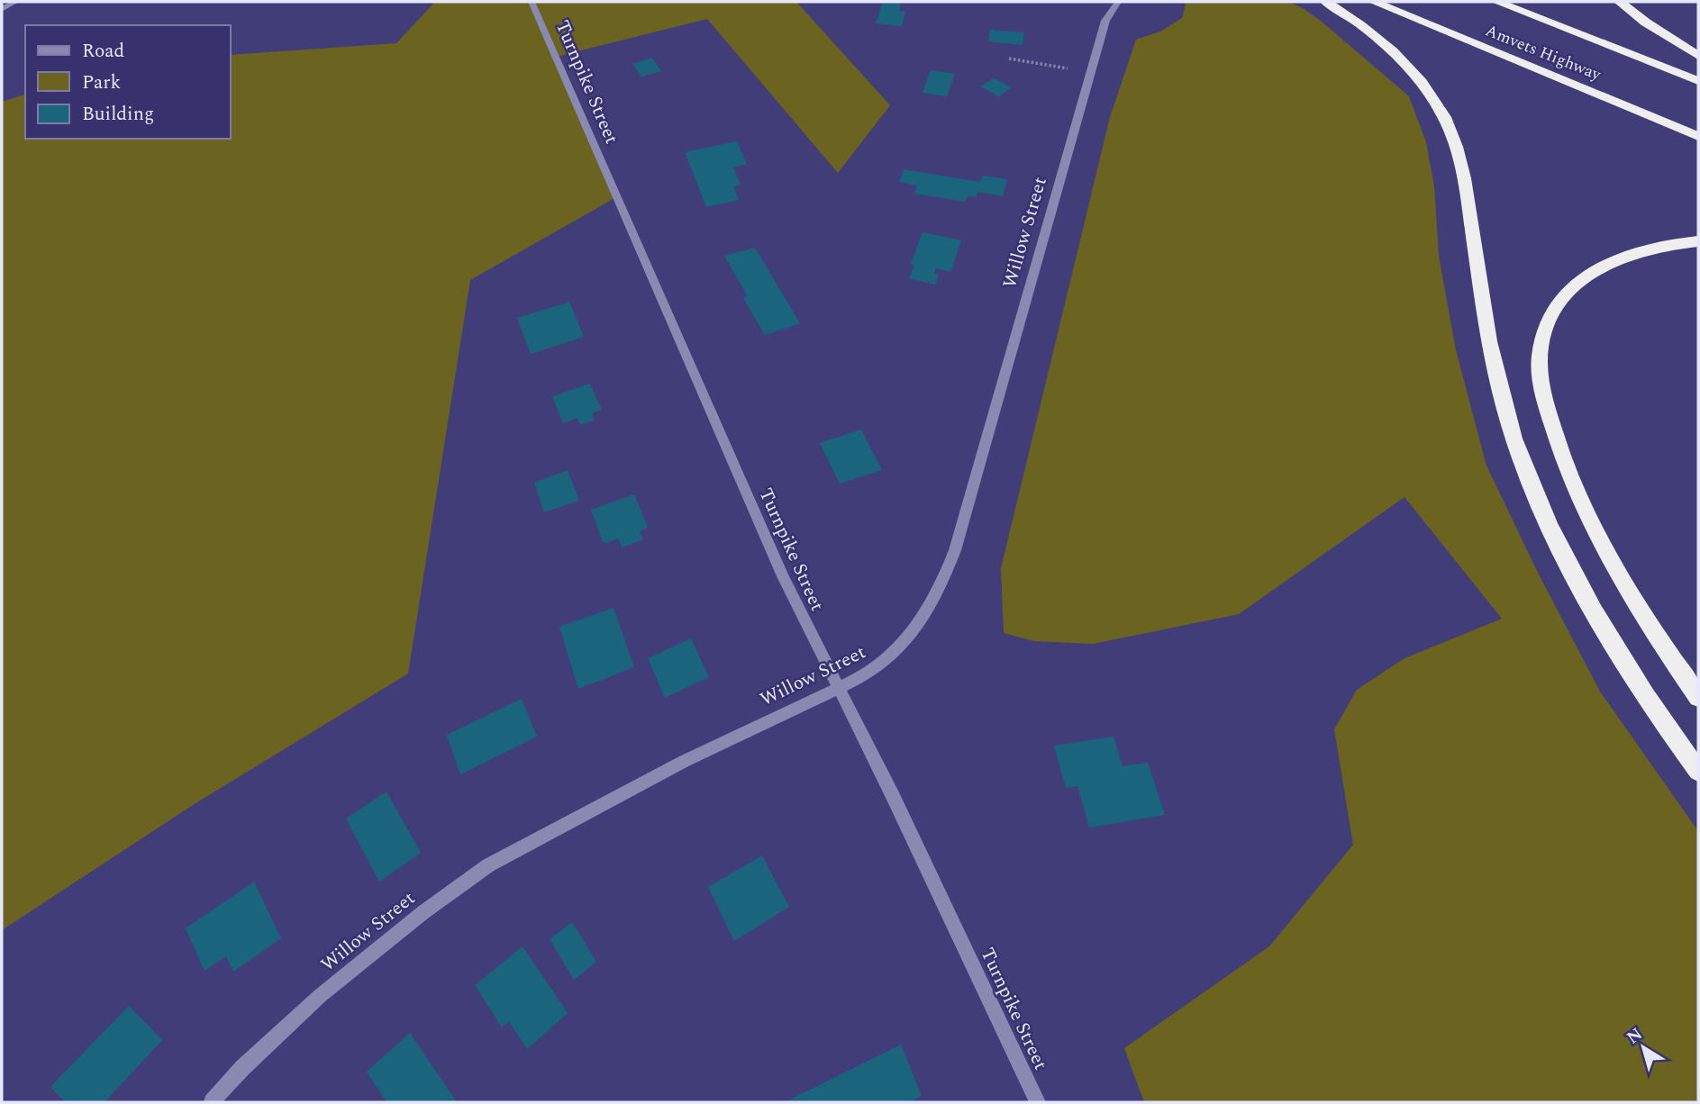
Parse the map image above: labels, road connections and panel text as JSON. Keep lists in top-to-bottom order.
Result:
{
  "streets": {
    "highway": ["Amvets Highway"],
    "street": ["Turnpike Street", "Willow Street"]
  },
  "crossings": [
    ["Turnpike Street", "Willow Street"]
  ],
  "legend": ["Road", "Park", "Building"],
  "north": "top left"
}
